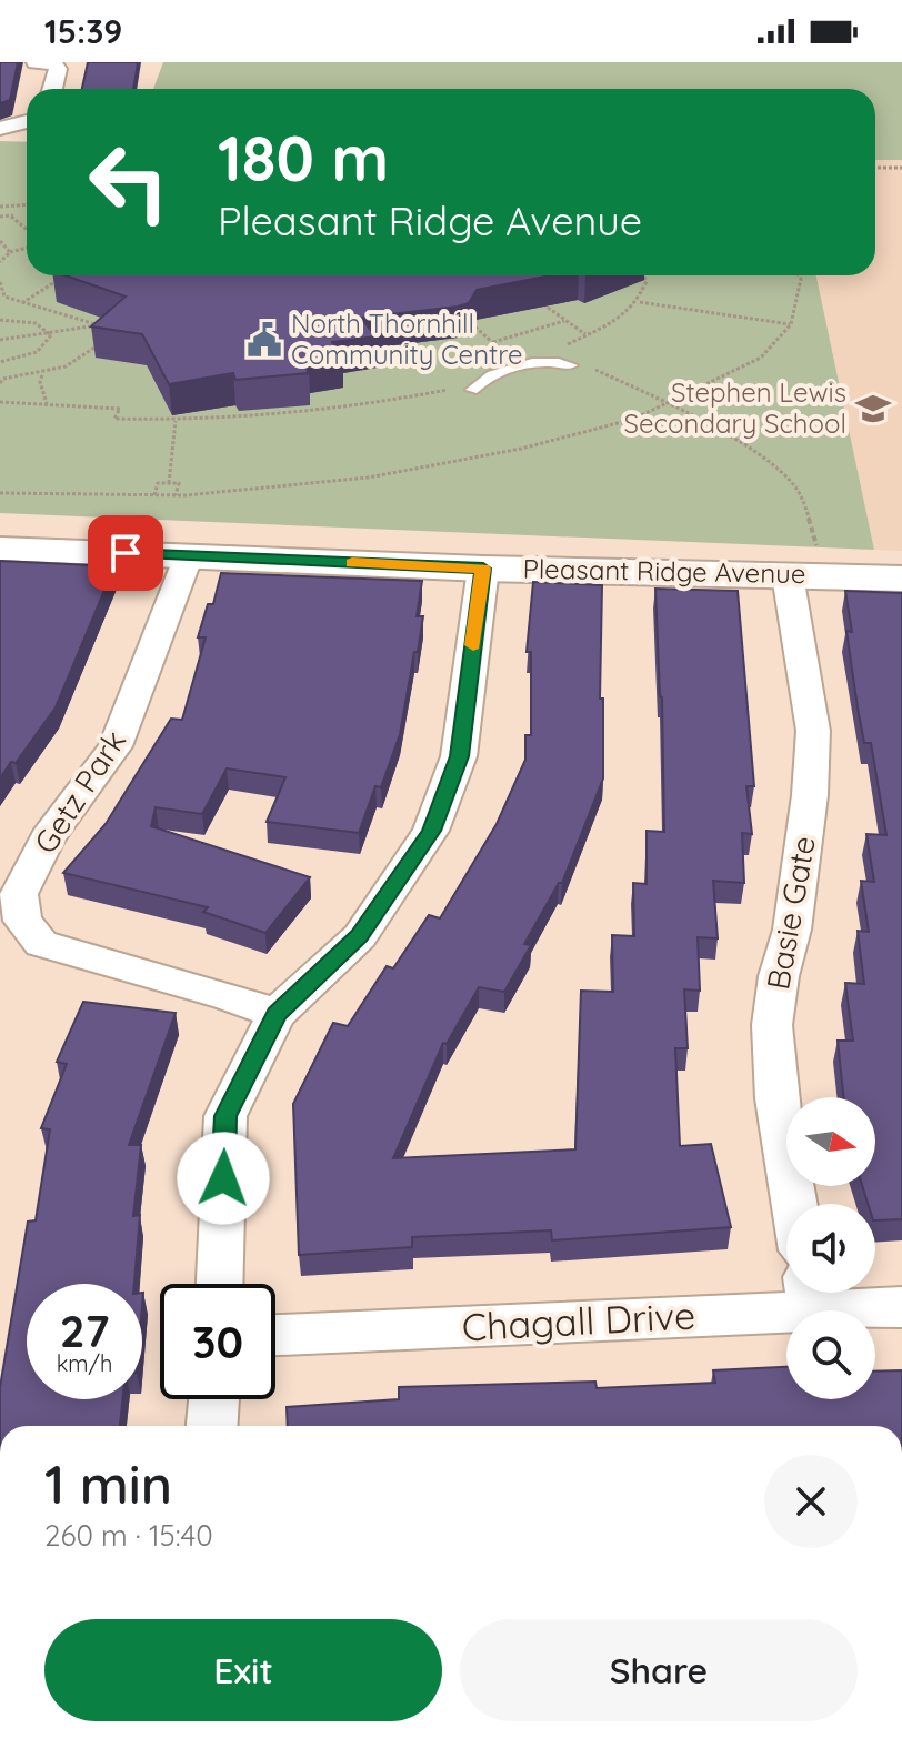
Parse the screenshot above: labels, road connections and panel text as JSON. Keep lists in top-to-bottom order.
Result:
{
  "streets": {
    "street": [
      "Pleasant Ridge Avenue",
      "Getz Park",
      "Basie Gate",
      "Chagall Drive"
    ]
  },
  "crossings": [
    ["Pleasant Ridge Avenue", "Getz Park"],
    ["Pleasant Ridge Avenue", "Basie Gate"]
  ],
  "places": {
    "public building": ["North Thornhill Community Centre"],
    "school or university": ["Stephen Lewis Secondary School"]
  },
  "north": "right",
  "page": {
    "status": "15:39",
    "turn": ["180 m", "Pleasant Ridge Avenue"],
    "speed": "27 km/h",
    "limit": "30",
    "heading": ["1 min", "260 m · 15:40"],
    "buttons": ["Exit", "Share"]
  }
}
